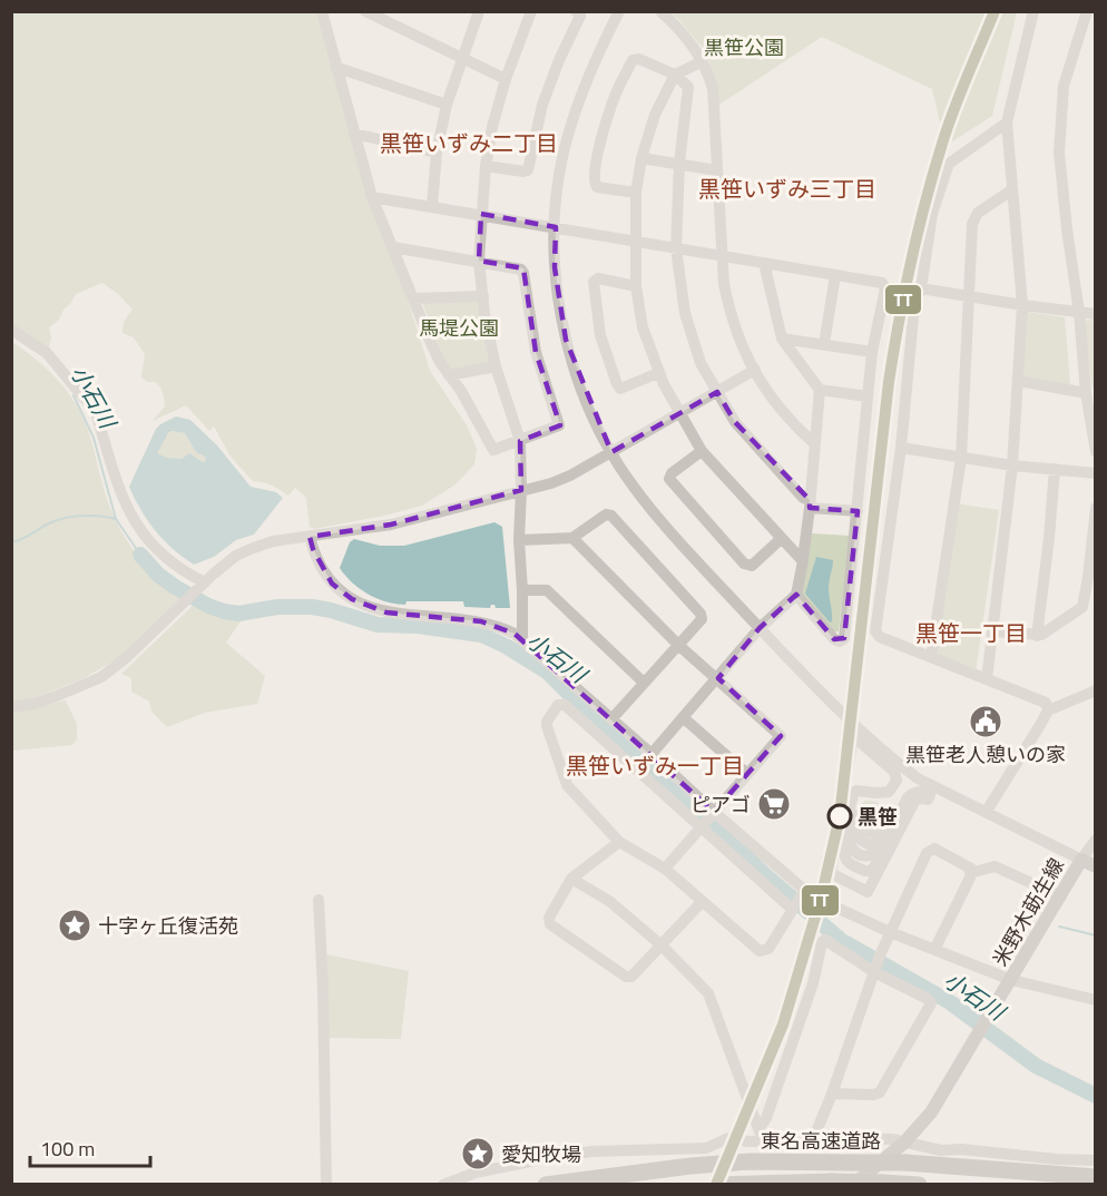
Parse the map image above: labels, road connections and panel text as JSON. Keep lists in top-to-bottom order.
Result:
{
  "streets": {
    "highway": ["東名高速道路"],
    "main road": ["米野木莇生線"]
  },
  "districts": [
    "黒笹いずみ二丁目",
    "黒笹いずみ三丁目",
    "黒笹一丁目",
    "黒笹いずみ一丁目"
  ],
  "water": ["小石川"],
  "parks": ["黒笹公園", "馬堤公園"],
  "places": {
    "public building": ["黒笹老人憩いの家"],
    "supermarket": ["ピアゴ"],
    "other": ["黒笹"],
    "place": ["十字ヶ丘復活苑", "愛知牧場"]
  },
  "lines": ["transit line TT"],
  "scale_bar": "100 m"
}
